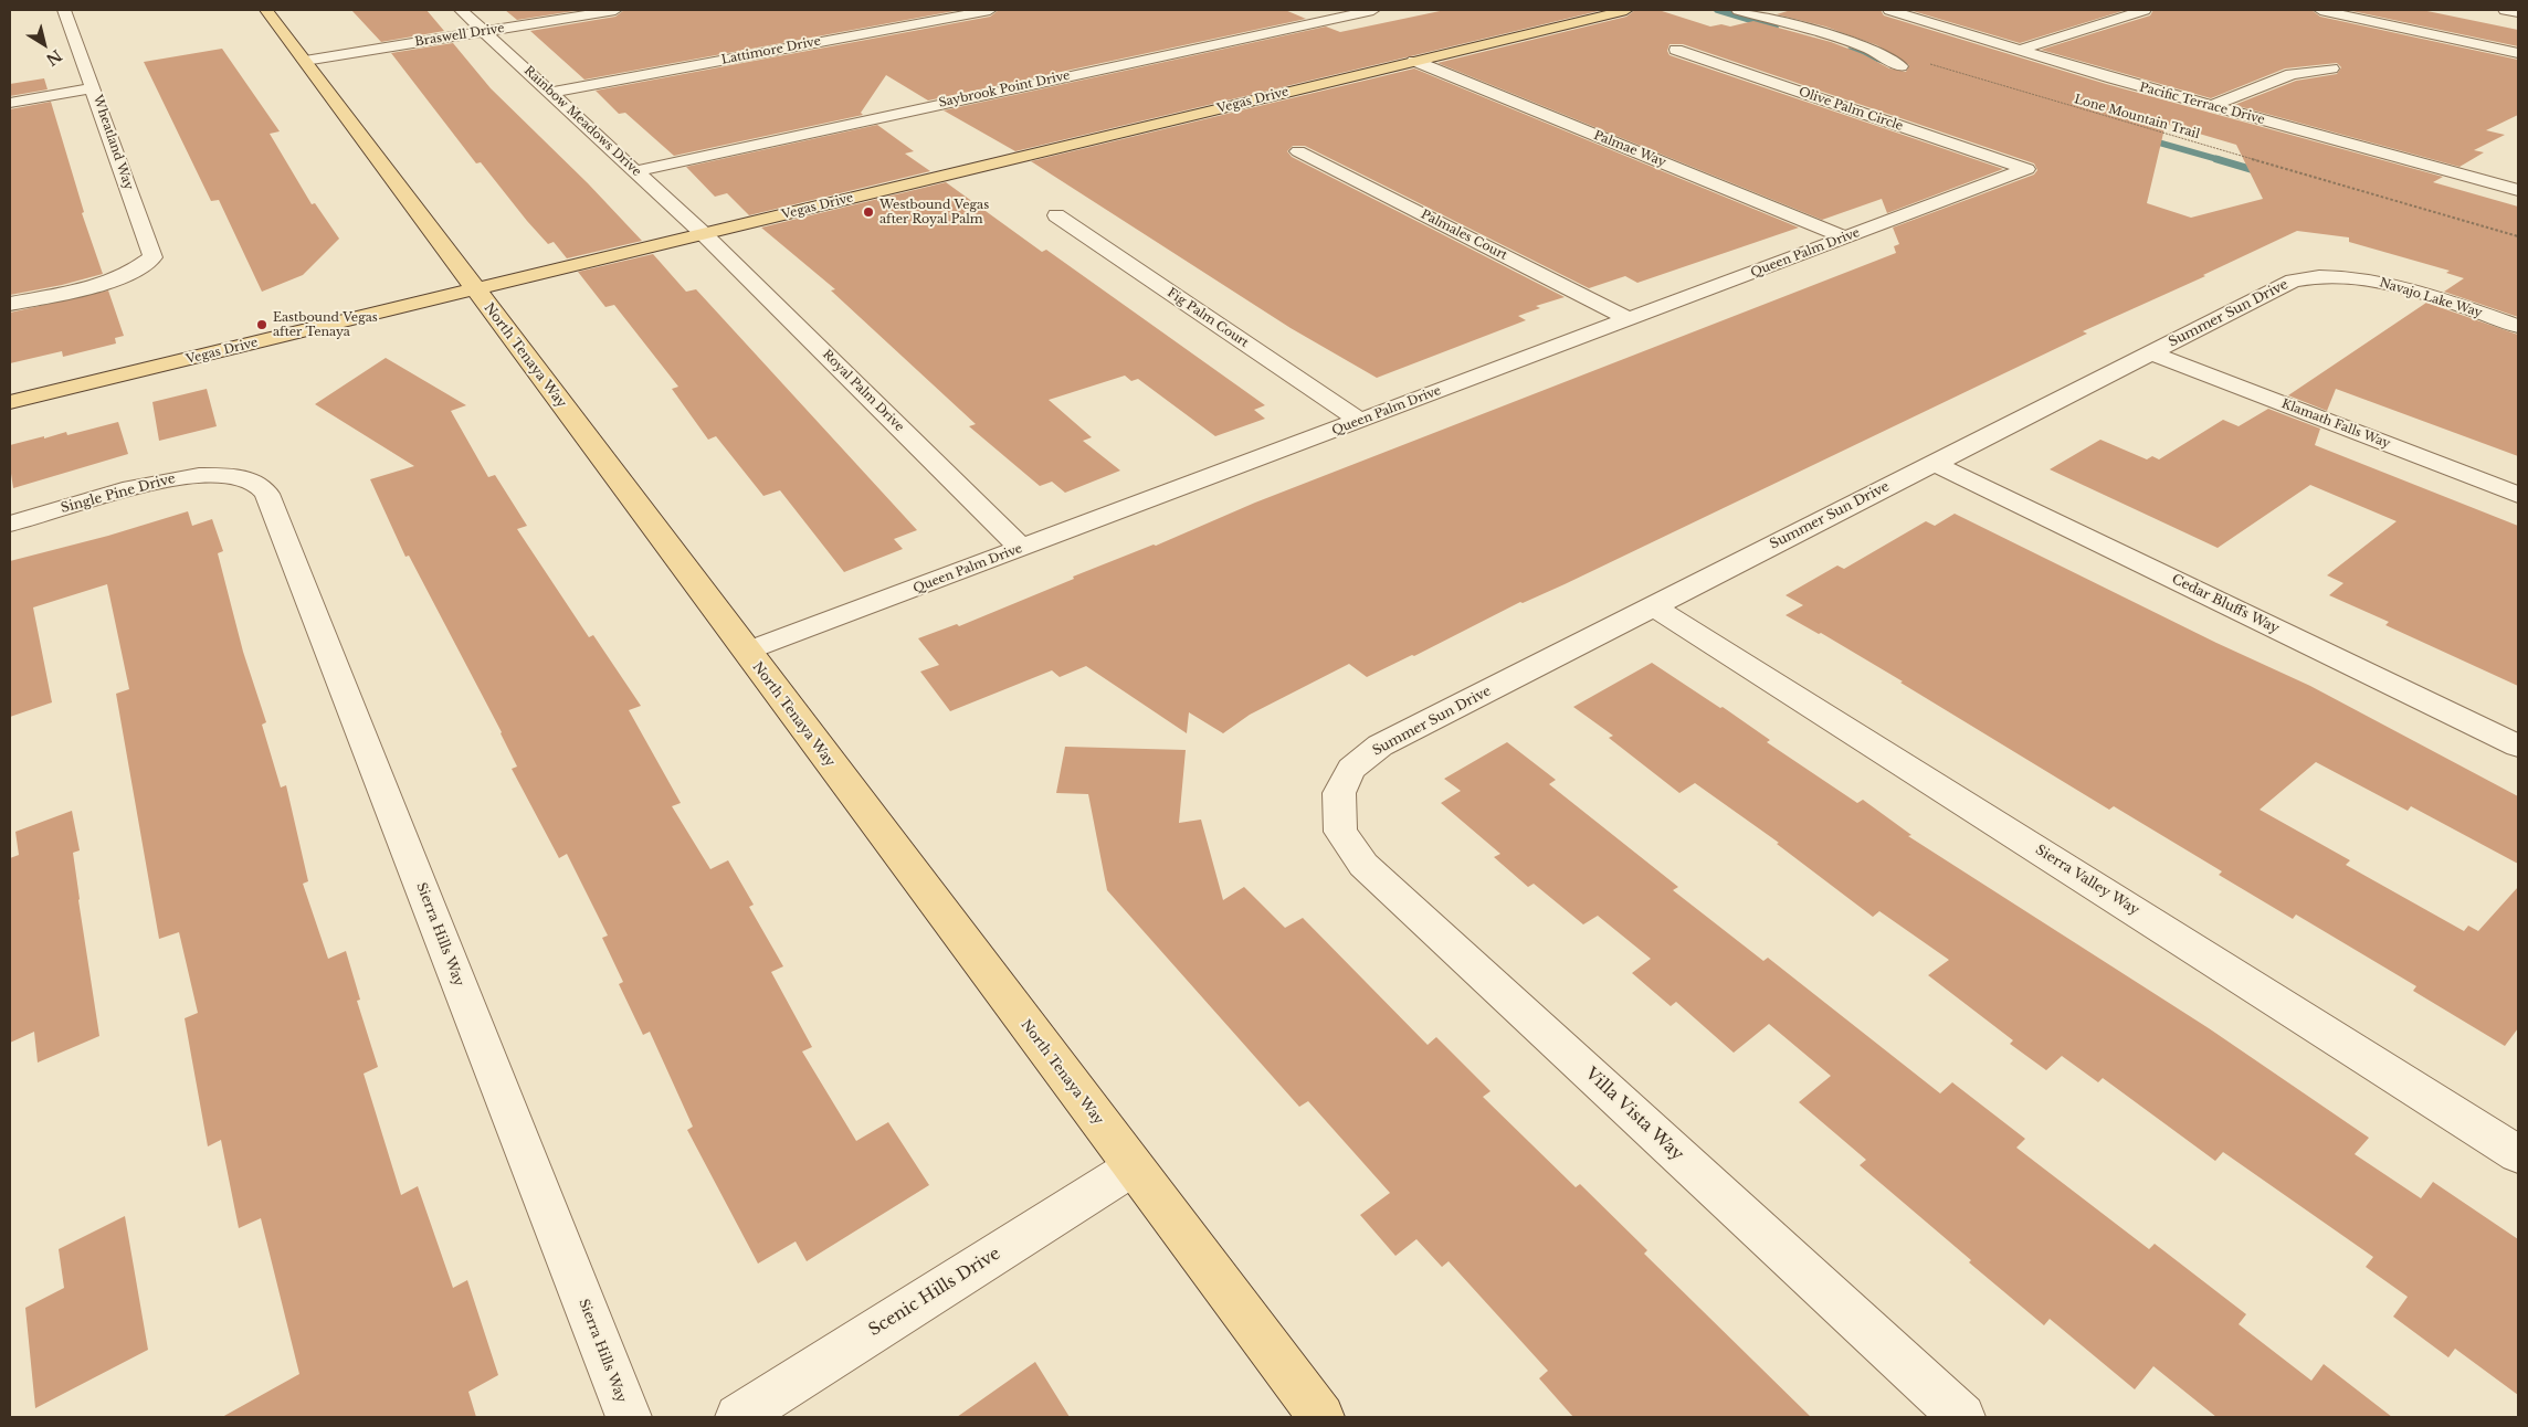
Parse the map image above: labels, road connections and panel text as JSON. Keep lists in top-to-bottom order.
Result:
{
  "streets": {
    "main road": ["Vegas Drive", "North Tenaya Way"],
    "street": [
      "Braswell Drive",
      "Lattimore Drive",
      "Saybrook Point Drive",
      "Pacific Terrace Drive",
      "Olive Palm Circle",
      "Rainbow Meadows Drive",
      "Wheatland Way",
      "Palmae Way",
      "Palmales Court",
      "Queen Palm Drive",
      "Navajo Lake Way",
      "Summer Sun Drive",
      "Fig Palm Court",
      "Royal Palm Drive",
      "Klamath Falls Way",
      "Single Pine Drive",
      "Cedar Bluffs Way",
      "Sierra Valley Way",
      "Sierra Hills Way",
      "Villa Vista Way",
      "Scenic Hills Drive"
    ],
    "path": ["Lone Mountain Trail"]
  },
  "crossings": [
    ["Braswell Drive", "Rainbow Meadows Drive"],
    ["Braswell Drive", "North Tenaya Way"],
    ["Lattimore Drive", "Rainbow Meadows Drive"],
    ["Saybrook Point Drive", "Rainbow Meadows Drive"],
    ["Vegas Drive", "Rainbow Meadows Drive"],
    ["Vegas Drive", "Palmae Way"],
    ["Vegas Drive", "North Tenaya Way"],
    ["Vegas Drive", "Royal Palm Drive"],
    ["Olive Palm Circle", "Queen Palm Drive"],
    ["Rainbow Meadows Drive", "Royal Palm Drive"],
    ["Palmae Way", "Queen Palm Drive"],
    ["Palmales Court", "Queen Palm Drive"],
    ["Queen Palm Drive", "Fig Palm Court"],
    ["Queen Palm Drive", "North Tenaya Way"],
    ["Queen Palm Drive", "Royal Palm Drive"],
    ["Navajo Lake Way", "Summer Sun Drive"],
    ["Summer Sun Drive", "Klamath Falls Way"],
    ["Summer Sun Drive", "Cedar Bluffs Way"],
    ["Summer Sun Drive", "Sierra Valley Way"],
    ["Summer Sun Drive", "Villa Vista Way"],
    ["North Tenaya Way", "Scenic Hills Drive"],
    ["Single Pine Drive", "Sierra Hills Way"]
  ],
  "places": ["Westbound Vegas after Royal Palm", "Eastbound Vegas after Tenaya"],
  "north": "bottom right"
}
